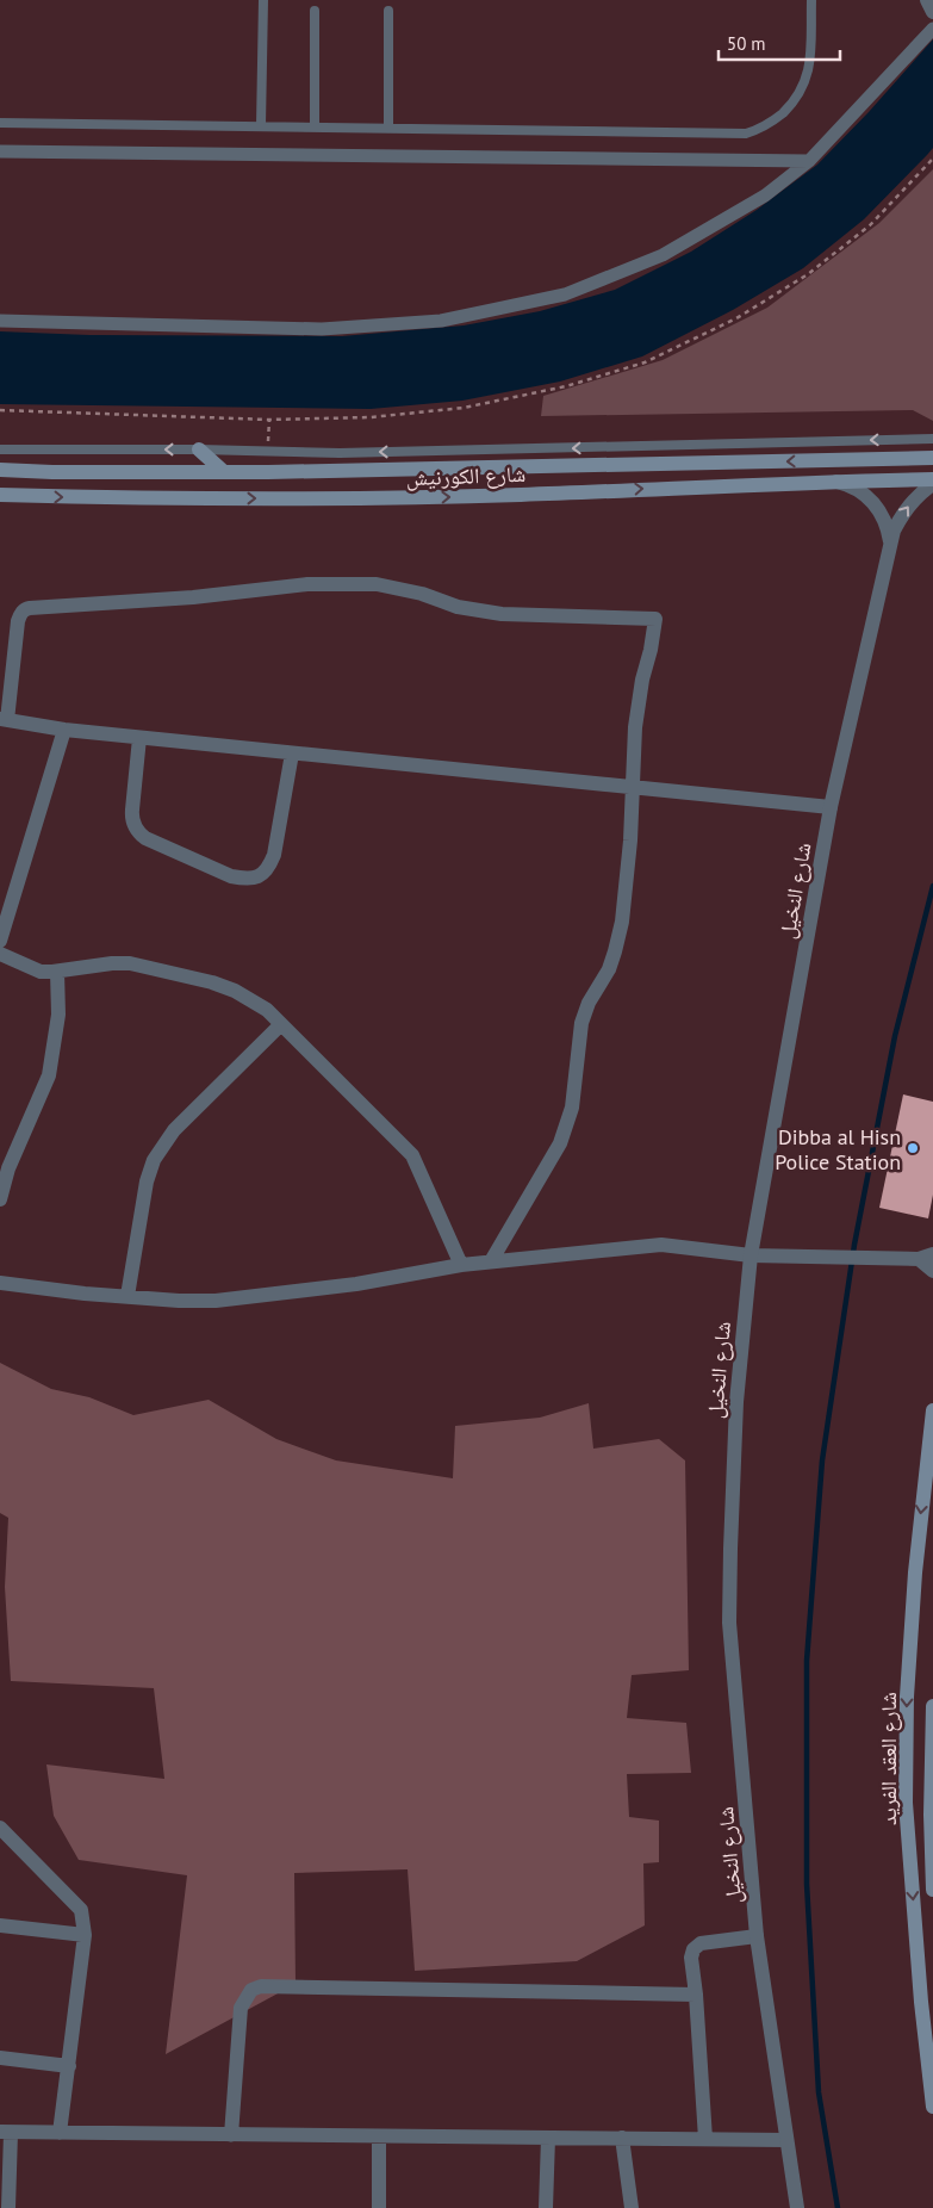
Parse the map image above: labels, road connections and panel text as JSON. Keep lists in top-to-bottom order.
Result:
{
  "streets": {
    "main road": ["شارع الكورنيش", "شارع العقد الفريد"],
    "street": ["شارع النخيل"]
  },
  "crossings": [
    ["شارع الكورنيش", "شارع النخيل"]
  ],
  "one_way": ["شارع العقد الفريد"],
  "places": ["Dibba al Hisn Police Station"],
  "scale_bar": "50 m"
}
